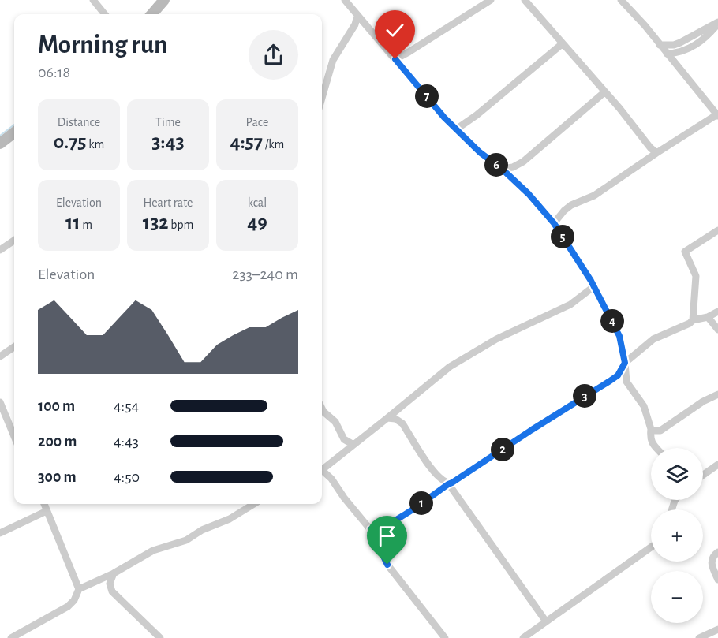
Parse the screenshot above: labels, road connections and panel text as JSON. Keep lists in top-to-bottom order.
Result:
{
  "page": {
    "heading": ["Morning run", "06:18"],
    "pins": [
      "7",
      "6",
      "5",
      "4",
      "3",
      "2",
      "1"
    ],
    "stats": [
      ["Distance", "0.75 km"],
      ["Time", "3:43"],
      ["Pace", "4:57 /km"],
      ["Elevation", "11 m"],
      ["Heart rate", "132 bpm"],
      ["kcal", "49"]
    ],
    "chart": ["Elevation", "233–240 m"],
    "list": [
      {
        "name": "100 m",
        "note": "4:54"
      },
      {
        "name": "200 m",
        "note": "4:43"
      },
      {
        "name": "300 m",
        "note": "4:50"
      }
    ],
    "map_buttons": ["+", "−"]
  }
}
